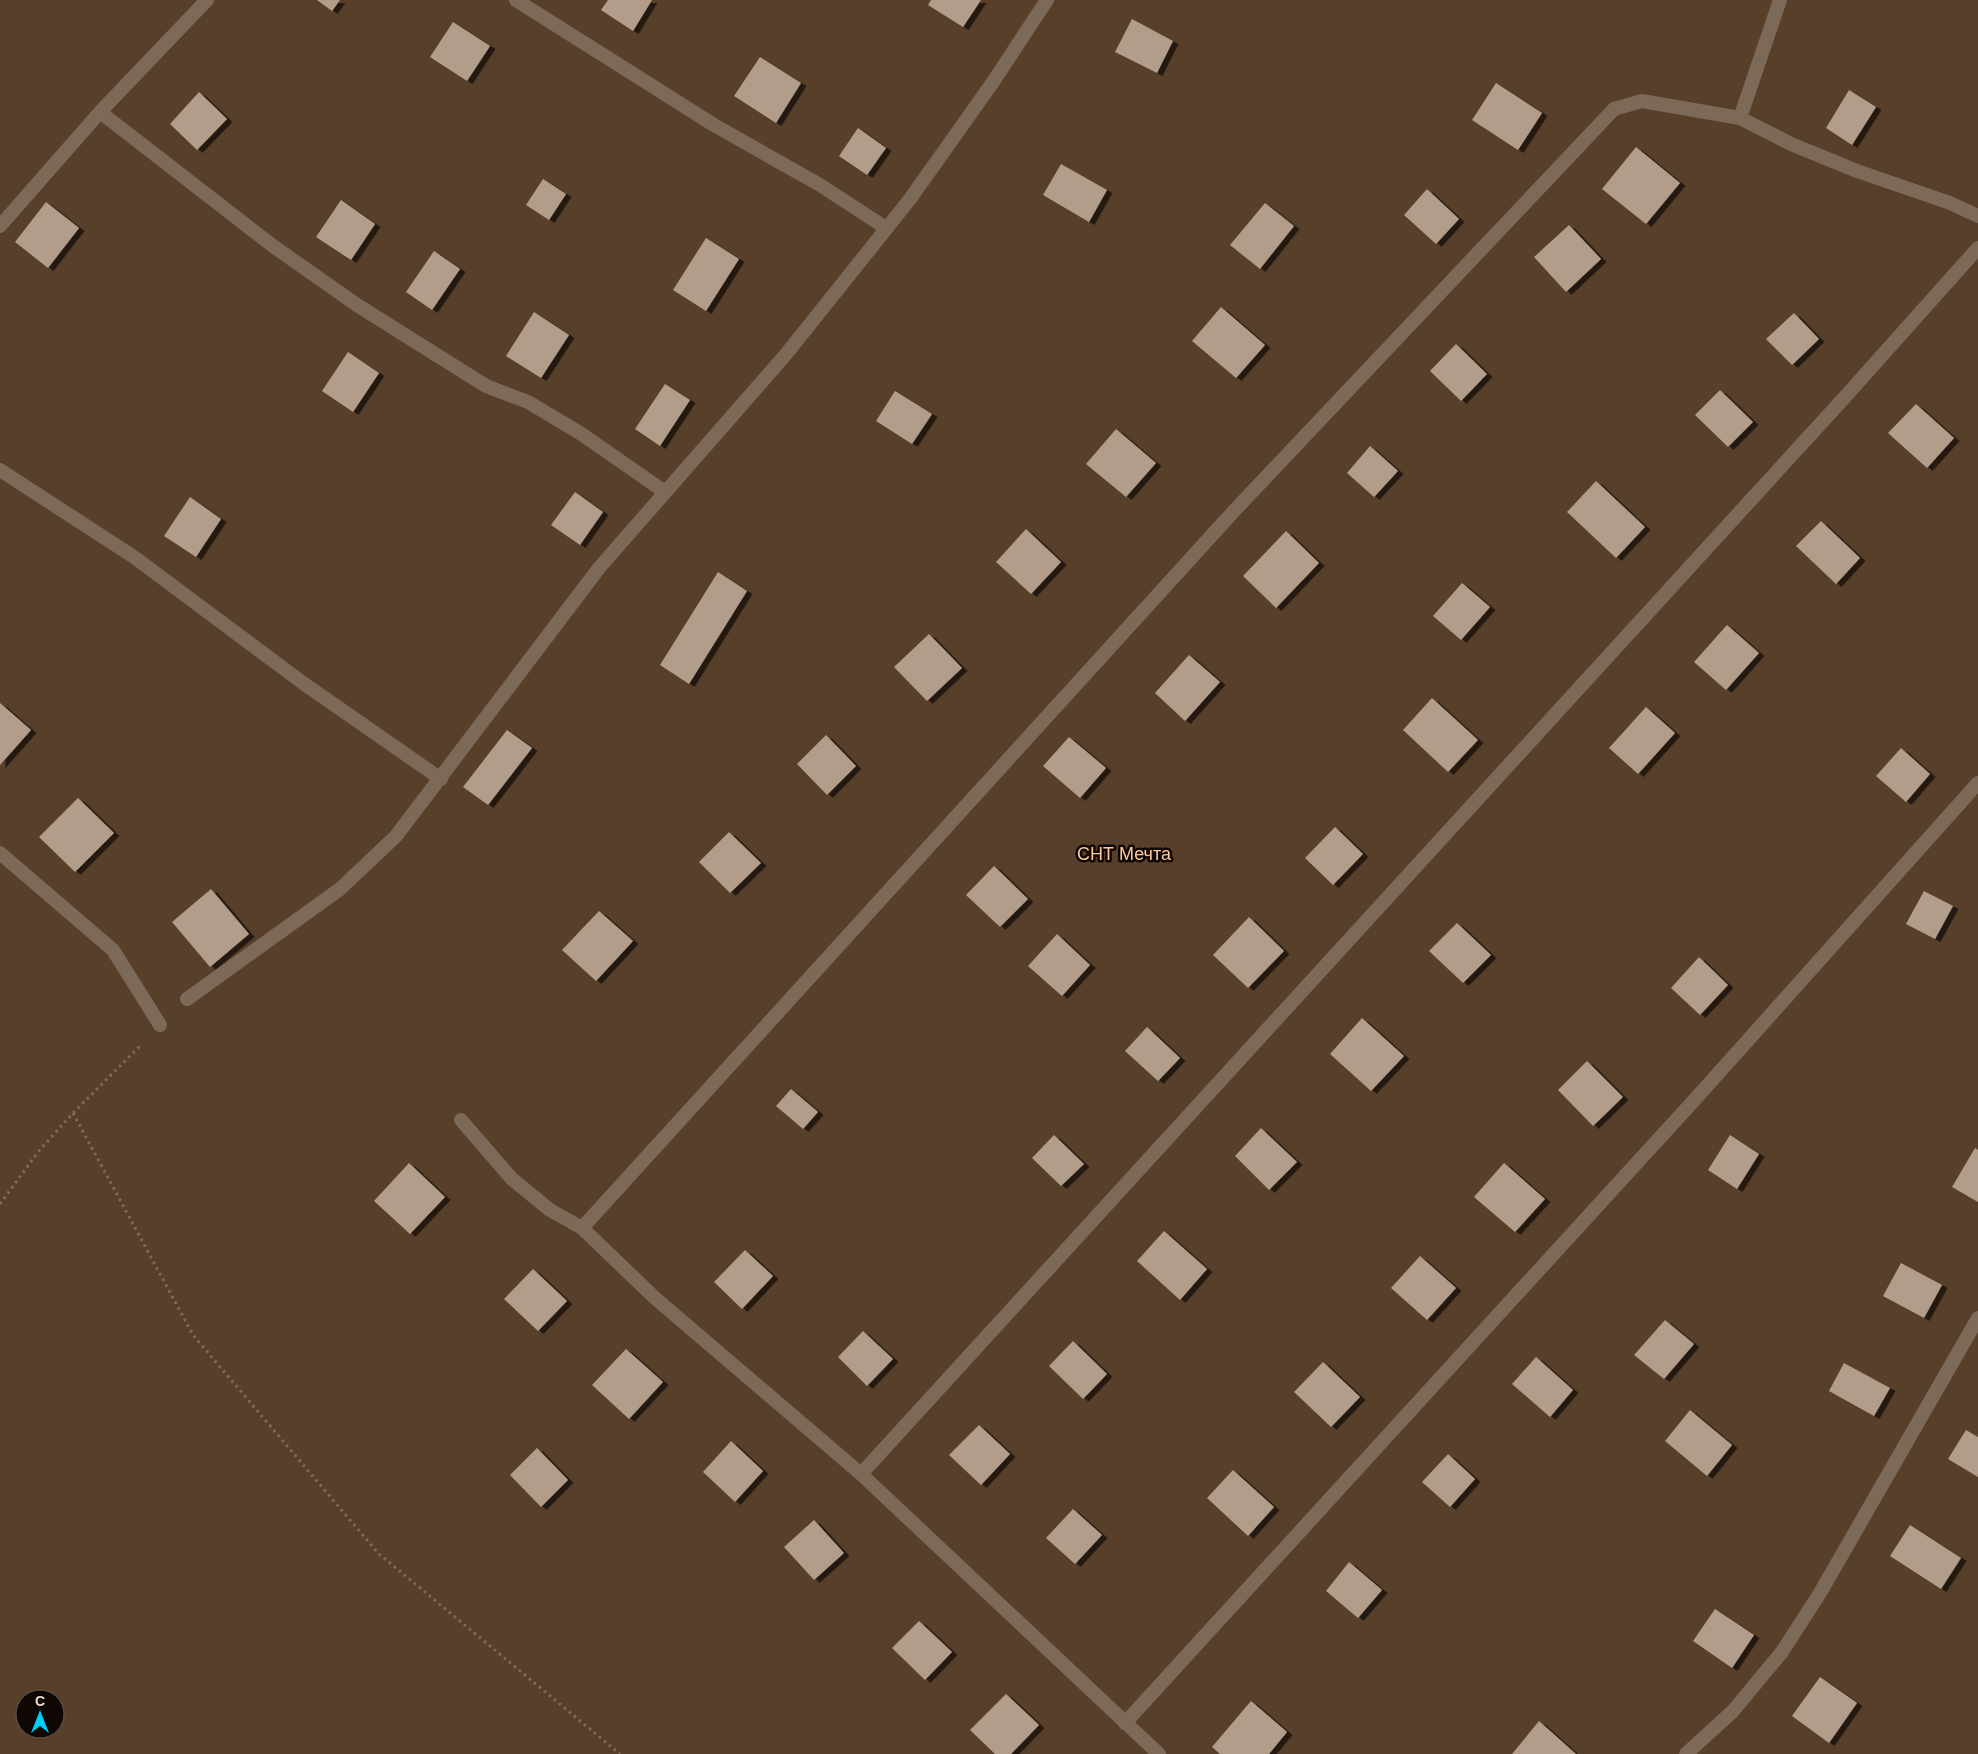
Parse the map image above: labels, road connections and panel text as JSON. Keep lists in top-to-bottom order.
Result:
{
  "parks": ["СНТ Мечта"],
  "north": "top"
}
